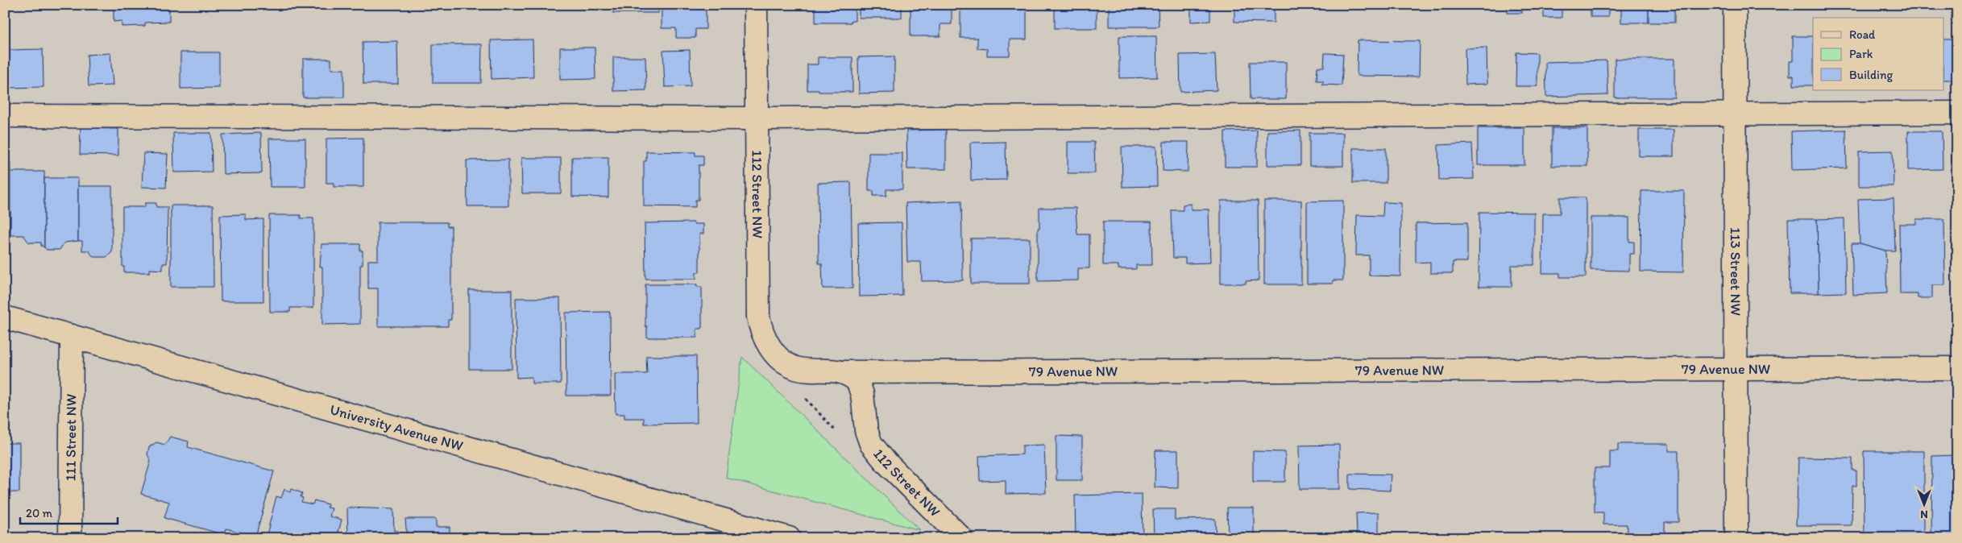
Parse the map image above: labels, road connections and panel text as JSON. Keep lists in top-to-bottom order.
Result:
{
  "streets": {
    "street": [
      "112 Street NW",
      "113 Street NW",
      "79 Avenue NW",
      "University Avenue NW",
      "111 Street NW"
    ]
  },
  "crossings": [
    ["112 Street NW", "79 Avenue NW"],
    ["113 Street NW", "79 Avenue NW"],
    ["University Avenue NW", "111 Street NW"]
  ],
  "legend": ["Road", "Park", "Building"],
  "scale_bar": "20 m",
  "north": "bottom"
}
